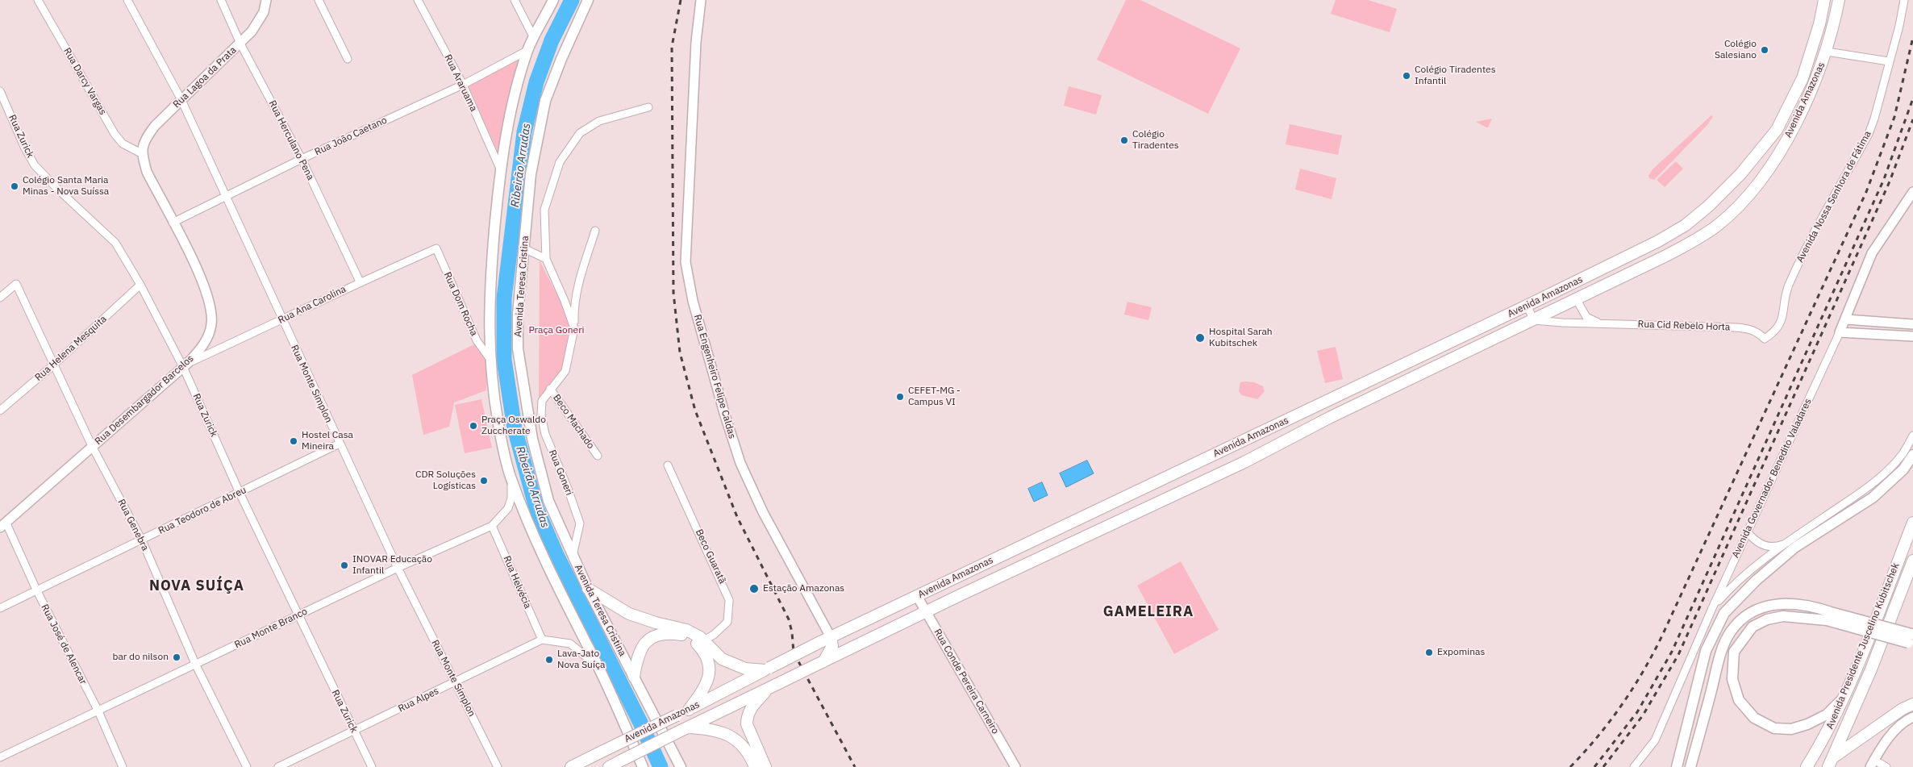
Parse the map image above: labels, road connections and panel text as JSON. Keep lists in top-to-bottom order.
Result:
{
  "streets": {
    "main road": ["Avenida Amazonas", "Avenida Teresa Cristina", "Avenida Presidente Juscelino Kubitschek"],
    "street": [
      "Rua Lagoa da Prata",
      "Rua Darcy Vargas",
      "Rua Araruama",
      "Rua Zurick",
      "Rua João Caetano",
      "Rua Herculano Pena",
      "Avenida Nossa Senhora de Fátima",
      "Rua Dom Rocha",
      "Rua Ana Carolina",
      "Rua Cid Rebelo Horta",
      "Rua Helena Mesquita",
      "Rua Engenheiro Felipe Caldas",
      "Rua Monte Simplon",
      "Rua Desembargador Barcelos",
      "Beco Machado",
      "Rua Goneri",
      "Avenida Governador Benedito Valadares",
      "Rua Teodoro de Abreu",
      "Rua Genebra",
      "Beco Guaratã",
      "Rua Helvécia",
      "Rua Monte Branco",
      "Rua José de Alencar",
      "Rua Conde Pereira Carneiro",
      "Rua Alpes"
    ]
  },
  "crossings": [
    ["Rua Lagoa da Prata", "Rua Darcy Vargas"],
    ["Rua Lagoa da Prata", "Rua Herculano Pena"],
    ["Rua Lagoa da Prata", "Rua Monte Simplon"],
    ["Rua Lagoa da Prata", "Rua Desembargador Barcelos"],
    ["Rua Darcy Vargas", "Rua Desembargador Barcelos"],
    ["Rua Araruama", "Rua João Caetano"],
    ["Avenida Amazonas", "Rua Cid Rebelo Horta"],
    ["Avenida Amazonas", "Rua Engenheiro Felipe Caldas"],
    ["Avenida Amazonas", "Rua Conde Pereira Carneiro"],
    ["Rua Zurick", "Rua Ana Carolina"],
    ["Rua Zurick", "Rua Helena Mesquita"],
    ["Rua Zurick", "Rua Desembargador Barcelos"],
    ["Rua Zurick", "Rua Teodoro de Abreu"],
    ["Rua Zurick", "Rua Monte Branco"],
    ["Rua Zurick", "Rua Alpes"],
    ["Rua João Caetano", "Rua Herculano Pena"],
    ["Rua João Caetano", "Rua Monte Simplon"],
    ["Rua João Caetano", "Rua Desembargador Barcelos"],
    ["Rua Herculano Pena", "Rua Ana Carolina"],
    ["Avenida Nossa Senhora de Fátima", "Rua Cid Rebelo Horta"],
    ["Avenida Teresa Cristina", "Rua Goneri"],
    ["Rua Dom Rocha", "Rua Ana Carolina"],
    ["Rua Ana Carolina", "Rua Monte Simplon"],
    ["Rua Ana Carolina", "Rua Desembargador Barcelos"],
    ["Rua Helena Mesquita", "Rua Genebra"],
    ["Rua Monte Simplon", "Rua Teodoro de Abreu"],
    ["Rua Monte Simplon", "Rua Monte Branco"],
    ["Rua Monte Simplon", "Rua Alpes"],
    ["Rua Desembargador Barcelos", "Rua Genebra"],
    ["Rua Desembargador Barcelos", "Rua José de Alencar"],
    ["Beco Machado", "Rua Goneri"],
    ["Rua Teodoro de Abreu", "Rua Genebra"],
    ["Rua Teodoro de Abreu", "Rua José de Alencar"],
    ["Rua Genebra", "Rua Monte Branco"],
    ["Rua Helvécia", "Rua Monte Branco"],
    ["Rua Helvécia", "Rua Alpes"],
    ["Rua Monte Branco", "Rua José de Alencar"]
  ],
  "districts": ["NOVA SUÍÇA", "GAMELEIRA"],
  "water": ["Ribeirão Arrudas"],
  "parks": ["Praça Goneri"],
  "places": [
    "Colégio Salesiano",
    "Colégio Tiradentes Infantil",
    "Colégio Tiradentes",
    "Colégio Santa Maria Minas - Nova Suíssa",
    "Hospital Sarah Kubitschek",
    "CEFET-MG - Campus VI",
    "Praça Oswaldo Zuccherate",
    "Hostel Casa Mineira",
    "CDR Soluções Logísticas",
    "INOVAR Educação Infantil",
    "Estação Amazonas",
    "Expominas",
    "bar do nilson",
    "Lava-Jato Nova Suíça"
  ]
}
